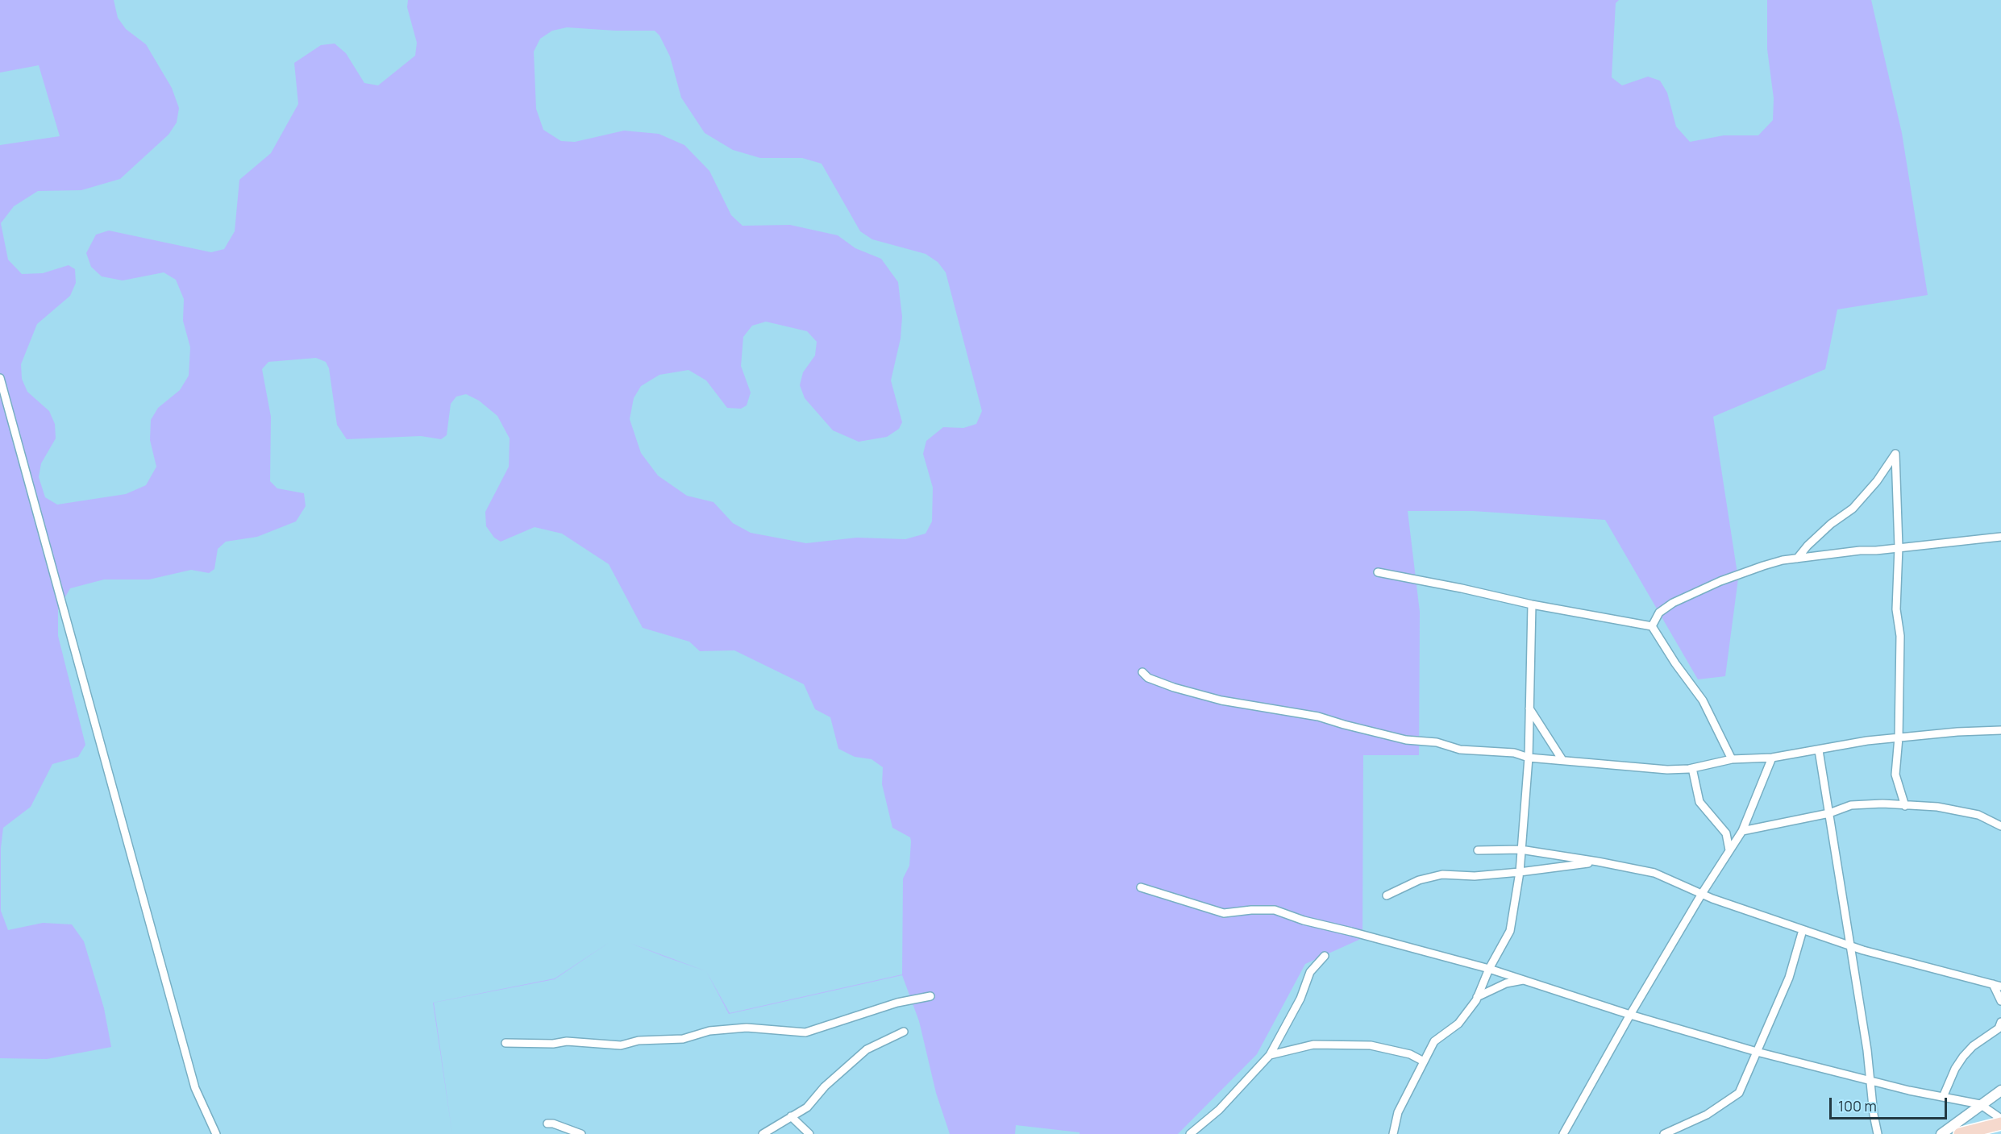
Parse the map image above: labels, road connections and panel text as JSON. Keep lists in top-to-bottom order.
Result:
{
  "scale_bar": "100 m"
}
